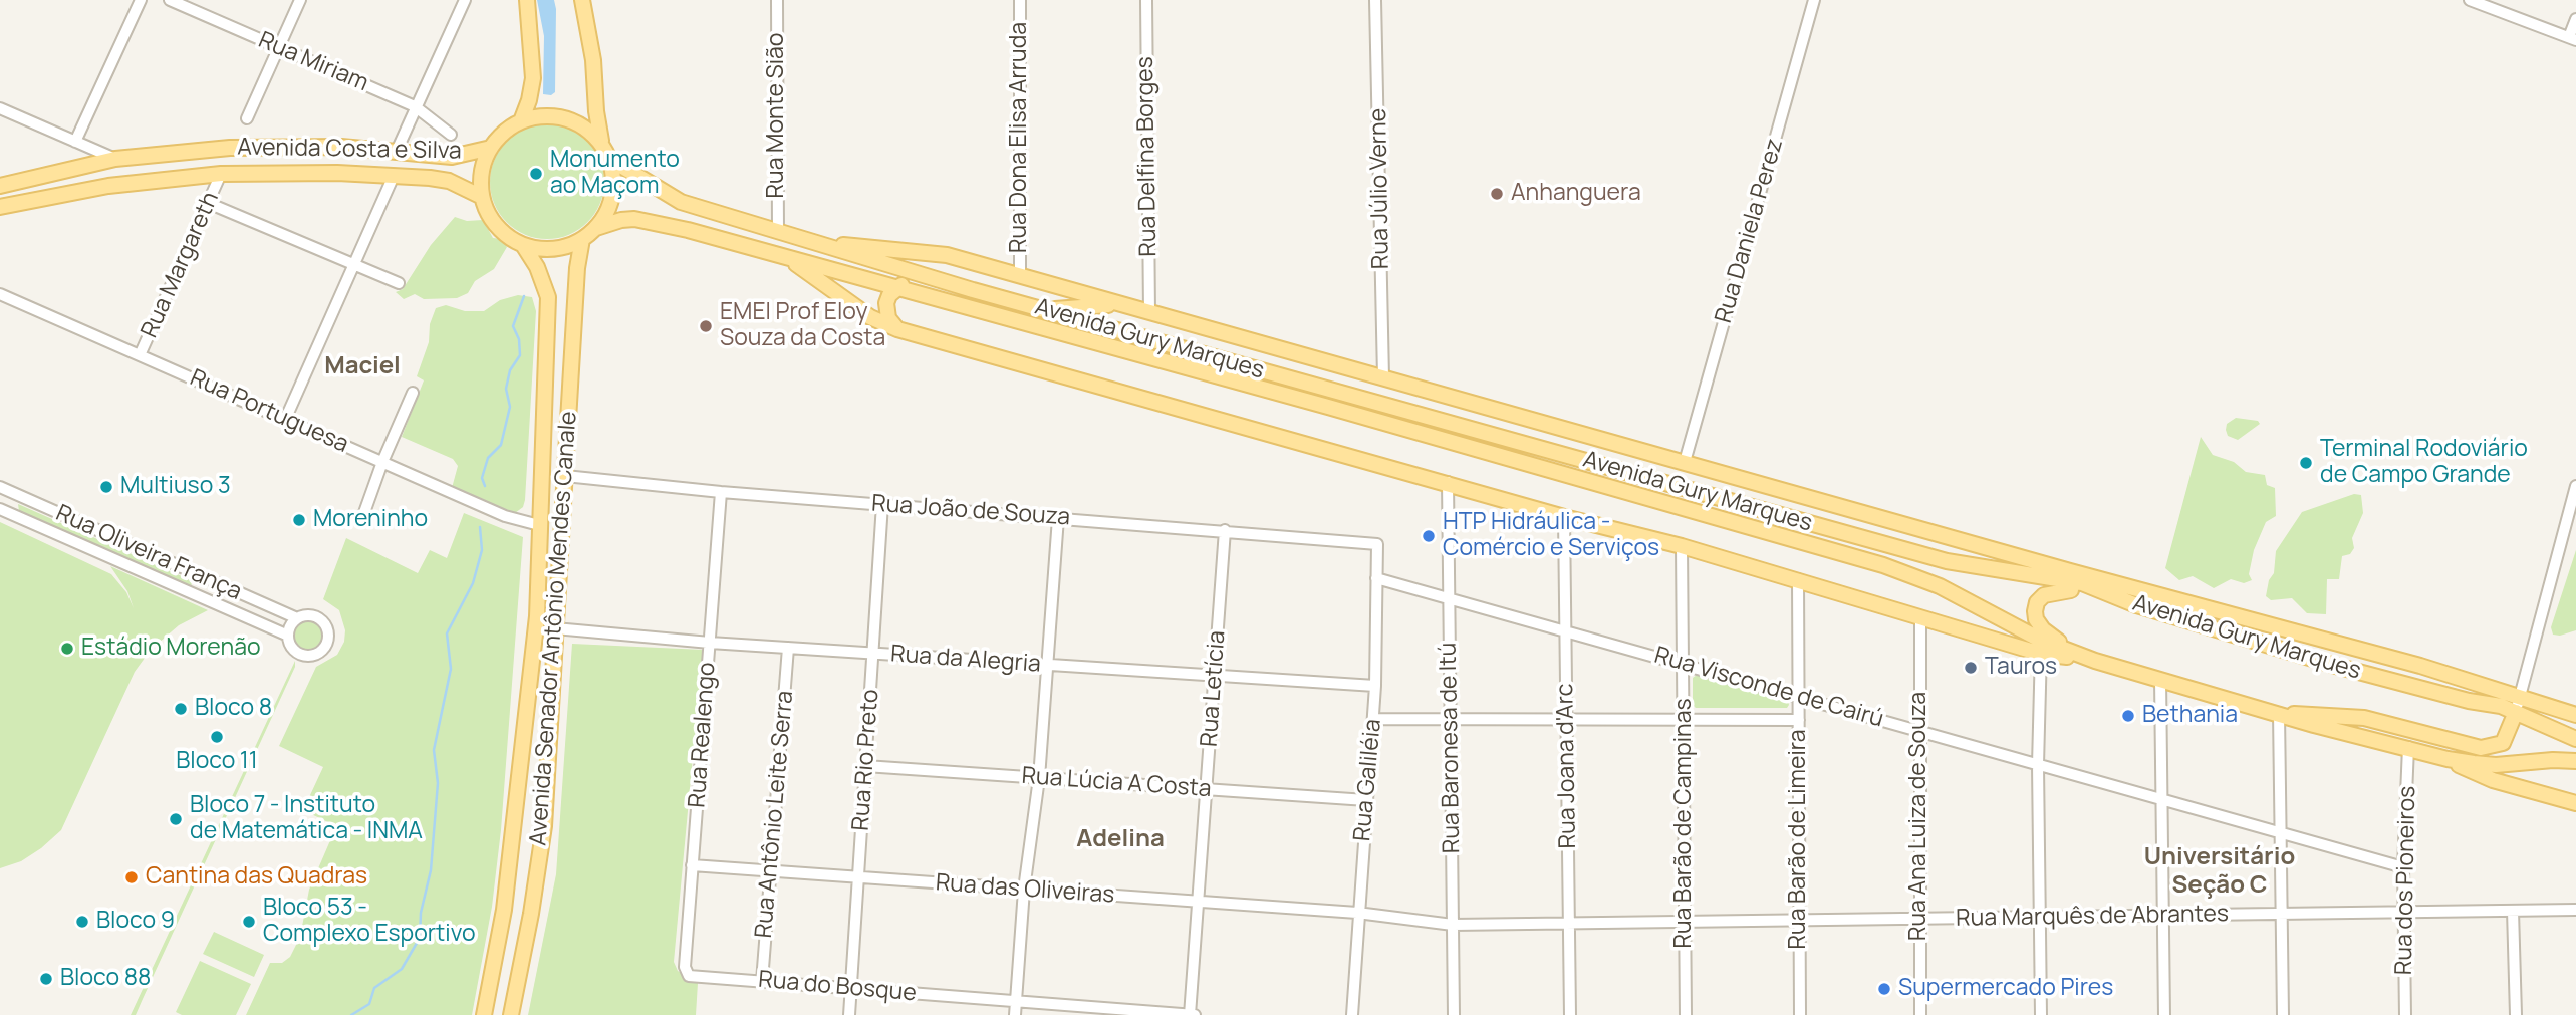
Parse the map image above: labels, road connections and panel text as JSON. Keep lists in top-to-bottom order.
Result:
{
  "streets": {
    "main road": ["Avenida Costa e Silva", "Avenida Gury Marques", "Avenida Senador Antônio Mendes Canale"],
    "street": [
      "Rua Miriam",
      "Rua Monte Sião",
      "Rua Dona Elisa Arruda",
      "Rua Delfina Borges",
      "Rua Júlio Verne",
      "Rua Daniela Perez",
      "Rua Margareth",
      "Rua Portuguesa",
      "Rua João de Souza",
      "Rua Oliveira França",
      "Rua da Alegria",
      "Rua Visconde de Cairú",
      "Rua Letícia",
      "Rua Realengo",
      "Rua Baronesa de Itú",
      "Rua Rio Preto",
      "Rua Joana d'Arc",
      "Rua Galiléia",
      "Rua Lúcia A Costa",
      "Rua Antônio Leite Serra",
      "Rua Ana Luiza de Souza",
      "Rua Barão de Campinas",
      "Rua Barão de Limeira",
      "Rua dos Pioneiros",
      "Rua das Oliveiras",
      "Rua Marquês de Abrantes",
      "Rua do Bosque"
    ]
  },
  "crossings": [
    ["Rua Monte Sião", "Avenida Gury Marques"],
    ["Rua Dona Elisa Arruda", "Avenida Gury Marques"],
    ["Avenida Costa e Silva", "Rua Margareth"],
    ["Avenida Costa e Silva", "Avenida Gury Marques"],
    ["Avenida Costa e Silva", "Avenida Senador Antônio Mendes Canale"],
    ["Rua Delfina Borges", "Avenida Gury Marques"],
    ["Rua Júlio Verne", "Avenida Gury Marques"],
    ["Rua Daniela Perez", "Avenida Gury Marques"],
    ["Rua Margareth", "Rua Portuguesa"],
    ["Avenida Gury Marques", "Avenida Senador Antônio Mendes Canale"],
    ["Avenida Gury Marques", "Rua Baronesa de Itú"],
    ["Avenida Gury Marques", "Rua Joana d'Arc"],
    ["Avenida Gury Marques", "Rua Ana Luiza de Souza"],
    ["Avenida Gury Marques", "Rua Barão de Campinas"],
    ["Avenida Gury Marques", "Rua Barão de Limeira"],
    ["Avenida Gury Marques", "Rua dos Pioneiros"],
    ["Rua Portuguesa", "Avenida Senador Antônio Mendes Canale"],
    ["Rua João de Souza", "Avenida Senador Antônio Mendes Canale"],
    ["Rua João de Souza", "Rua Letícia"],
    ["Rua João de Souza", "Rua Realengo"],
    ["Rua João de Souza", "Rua Rio Preto"],
    ["Rua João de Souza", "Rua Galiléia"],
    ["Avenida Senador Antônio Mendes Canale", "Rua da Alegria"],
    ["Rua da Alegria", "Rua Letícia"],
    ["Rua da Alegria", "Rua Realengo"],
    ["Rua da Alegria", "Rua Rio Preto"],
    ["Rua da Alegria", "Rua Galiléia"],
    ["Rua da Alegria", "Rua Antônio Leite Serra"],
    ["Rua Visconde de Cairú", "Rua Baronesa de Itú"],
    ["Rua Visconde de Cairú", "Rua Joana d'Arc"],
    ["Rua Visconde de Cairú", "Rua Galiléia"],
    ["Rua Visconde de Cairú", "Rua Ana Luiza de Souza"],
    ["Rua Visconde de Cairú", "Rua Barão de Campinas"],
    ["Rua Visconde de Cairú", "Rua Barão de Limeira"],
    ["Rua Visconde de Cairú", "Rua dos Pioneiros"],
    ["Rua Letícia", "Rua Lúcia A Costa"],
    ["Rua Letícia", "Rua das Oliveiras"],
    ["Rua Letícia", "Rua do Bosque"],
    ["Rua Realengo", "Rua das Oliveiras"],
    ["Rua Realengo", "Rua do Bosque"],
    ["Rua Baronesa de Itú", "Rua Marquês de Abrantes"],
    ["Rua Rio Preto", "Rua Lúcia A Costa"],
    ["Rua Rio Preto", "Rua das Oliveiras"],
    ["Rua Rio Preto", "Rua do Bosque"],
    ["Rua Joana d'Arc", "Rua Marquês de Abrantes"],
    ["Rua Galiléia", "Rua Lúcia A Costa"],
    ["Rua Galiléia", "Rua das Oliveiras"],
    ["Rua Galiléia", "Rua Marquês de Abrantes"],
    ["Rua Antônio Leite Serra", "Rua das Oliveiras"],
    ["Rua Antônio Leite Serra", "Rua do Bosque"],
    ["Rua Ana Luiza de Souza", "Rua Marquês de Abrantes"],
    ["Rua Barão de Campinas", "Rua Marquês de Abrantes"],
    ["Rua Barão de Limeira", "Rua Marquês de Abrantes"],
    ["Rua dos Pioneiros", "Rua Marquês de Abrantes"],
    ["Rua das Oliveiras", "Rua Marquês de Abrantes"]
  ],
  "districts": ["Maciel", "Adelina", "Universitário Seção C"],
  "places": [
    "Monumento ao Maçom",
    "Anhanguera",
    "EMEI Prof Eloy Souza da Costa",
    "Terminal Rodoviário de Campo Grande",
    "Multiuso 3",
    "Moreninho",
    "HTP Hidráulica - Comércio e Serviços",
    "Estádio Morenão",
    "Tauros",
    "Bloco 8",
    "Bethania",
    "Bloco 11",
    "Bloco 7 - Instituto de Matemática - INMA",
    "Cantina das Quadras",
    "Bloco 9",
    "Bloco 53 - Complexo Esportivo",
    "Bloco 88",
    "Supermercado Pires"
  ]
}
